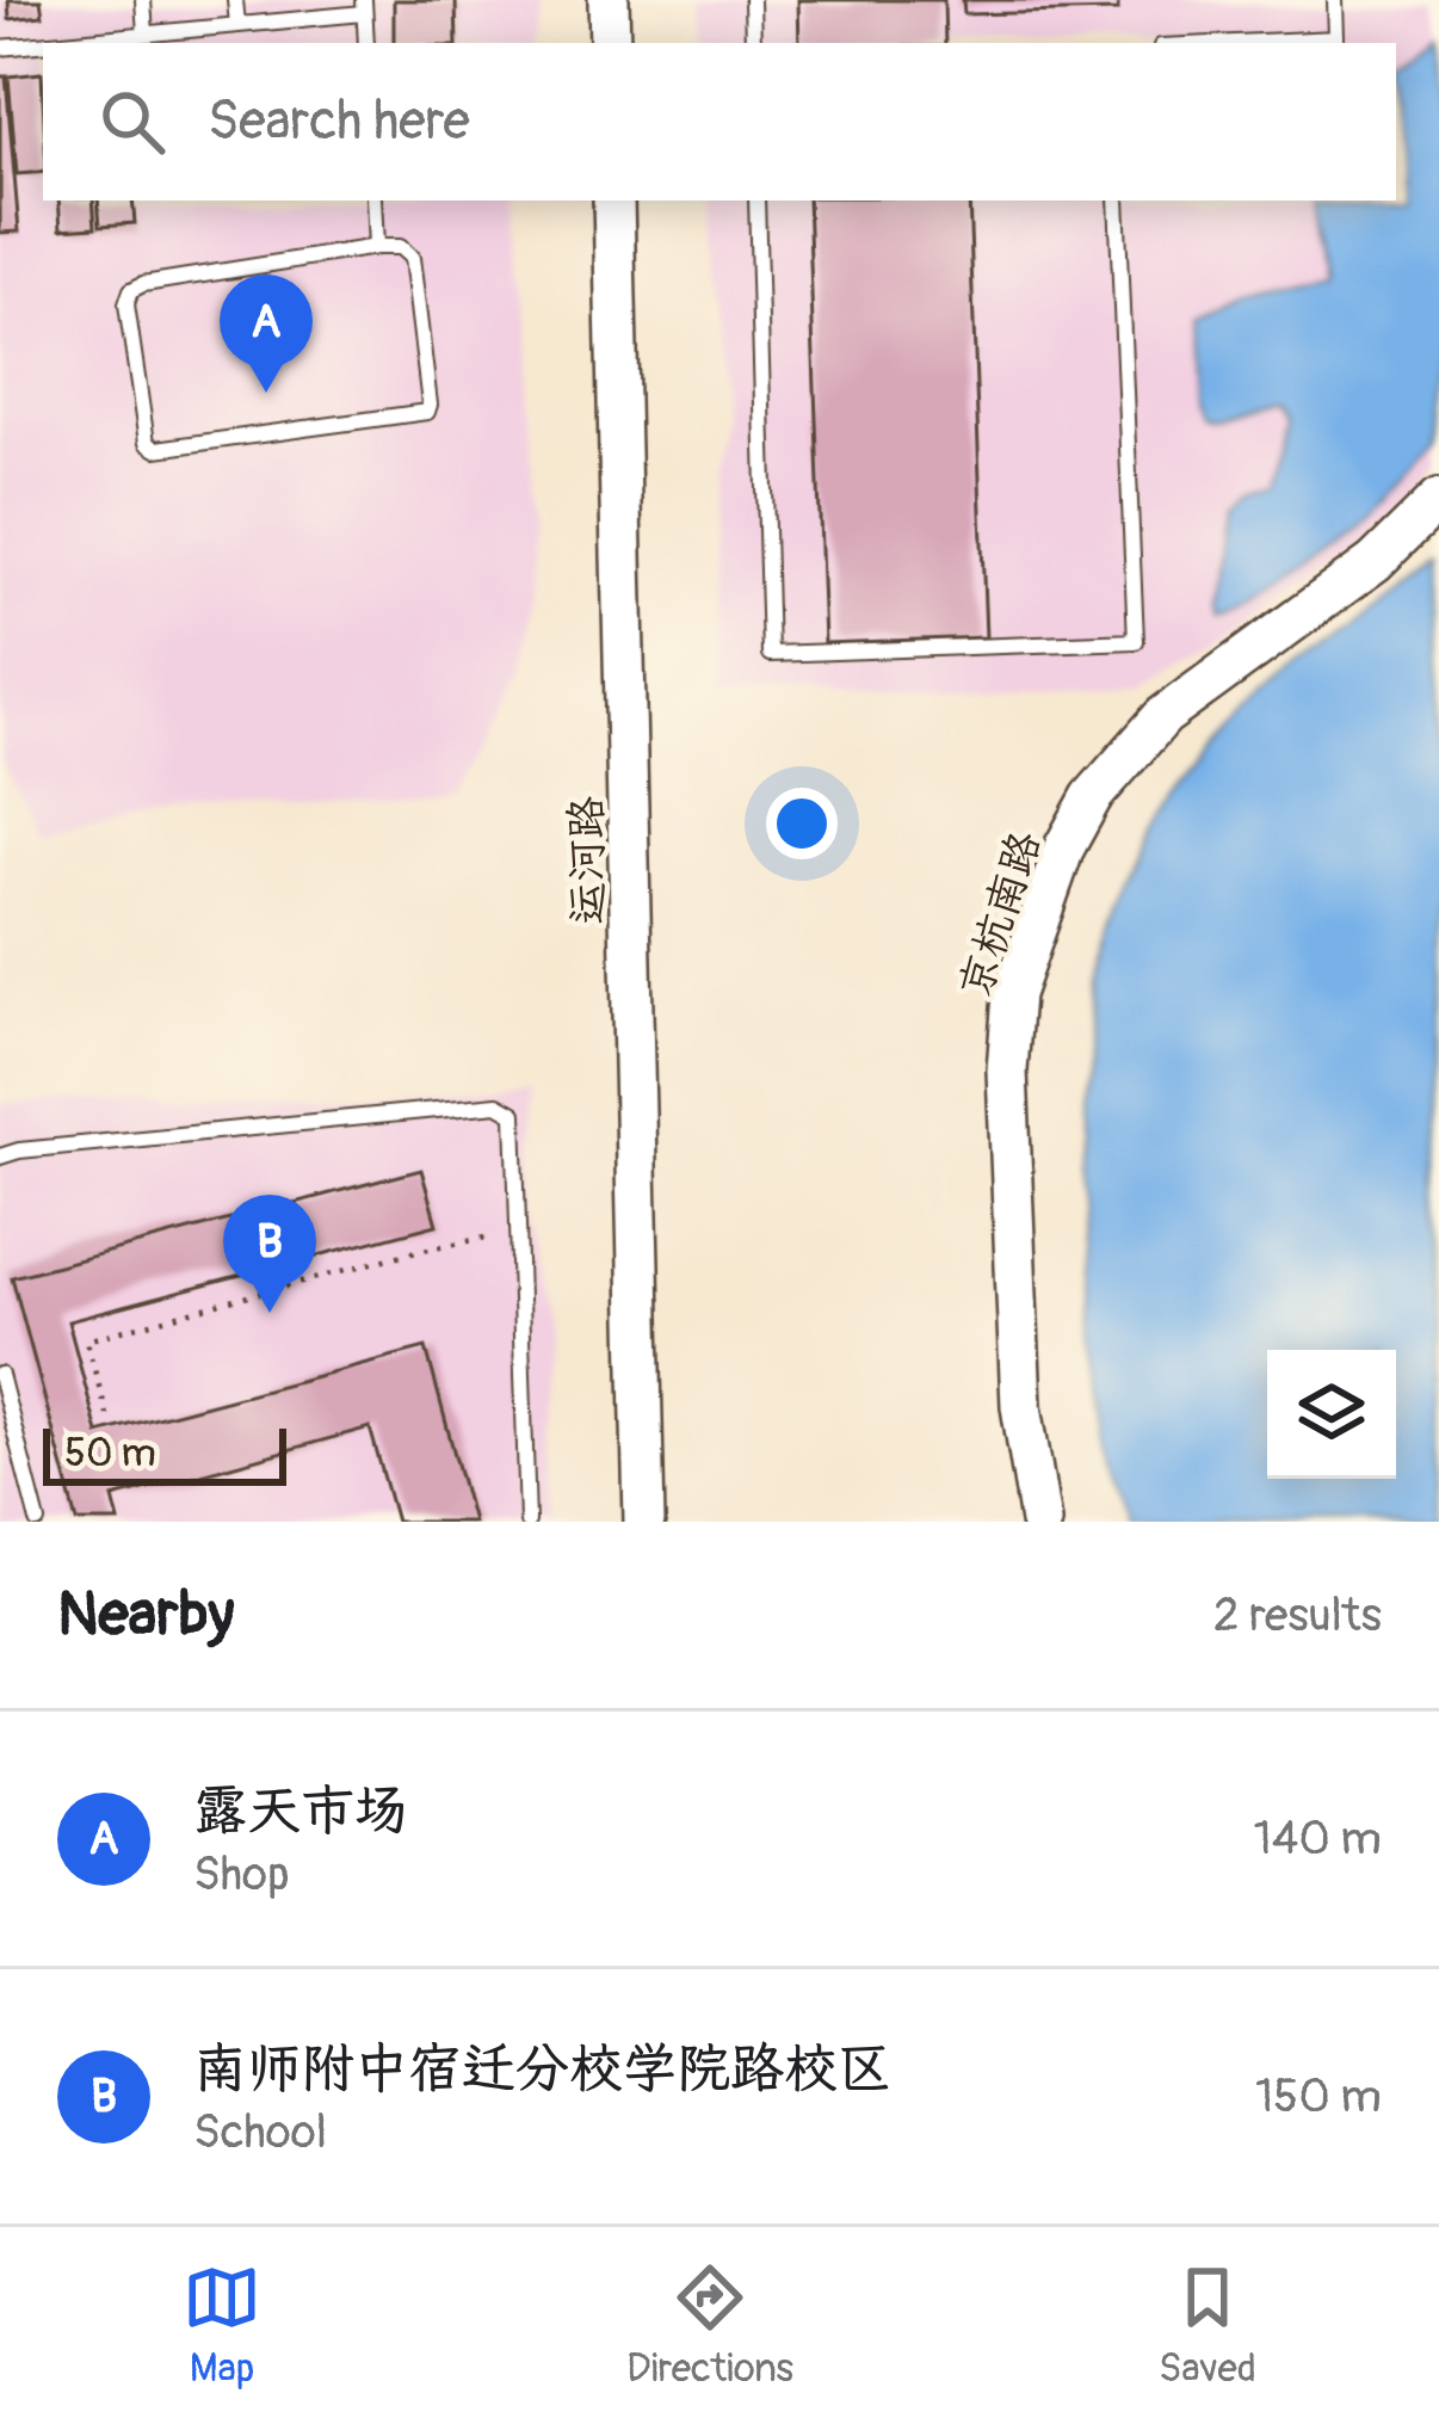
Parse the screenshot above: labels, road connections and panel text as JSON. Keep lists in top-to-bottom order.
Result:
{
  "streets": {
    "street": ["运河路", "京杭南路"]
  },
  "scale_bar": "50 m",
  "page": {
    "search": "Search here",
    "pins": ["A", "B"],
    "scale": "50 m",
    "heading": ["Nearby", "2 results"],
    "list": [
      {
        "mark": "A",
        "name": "露天市场",
        "note": "Shop",
        "value": "140 m"
      },
      {
        "mark": "B",
        "name": "南师附中宿迁分校学院路校区",
        "note": "School",
        "value": "150 m"
      }
    ],
    "nav": ["Map", "Directions", "Saved"]
  }
}
